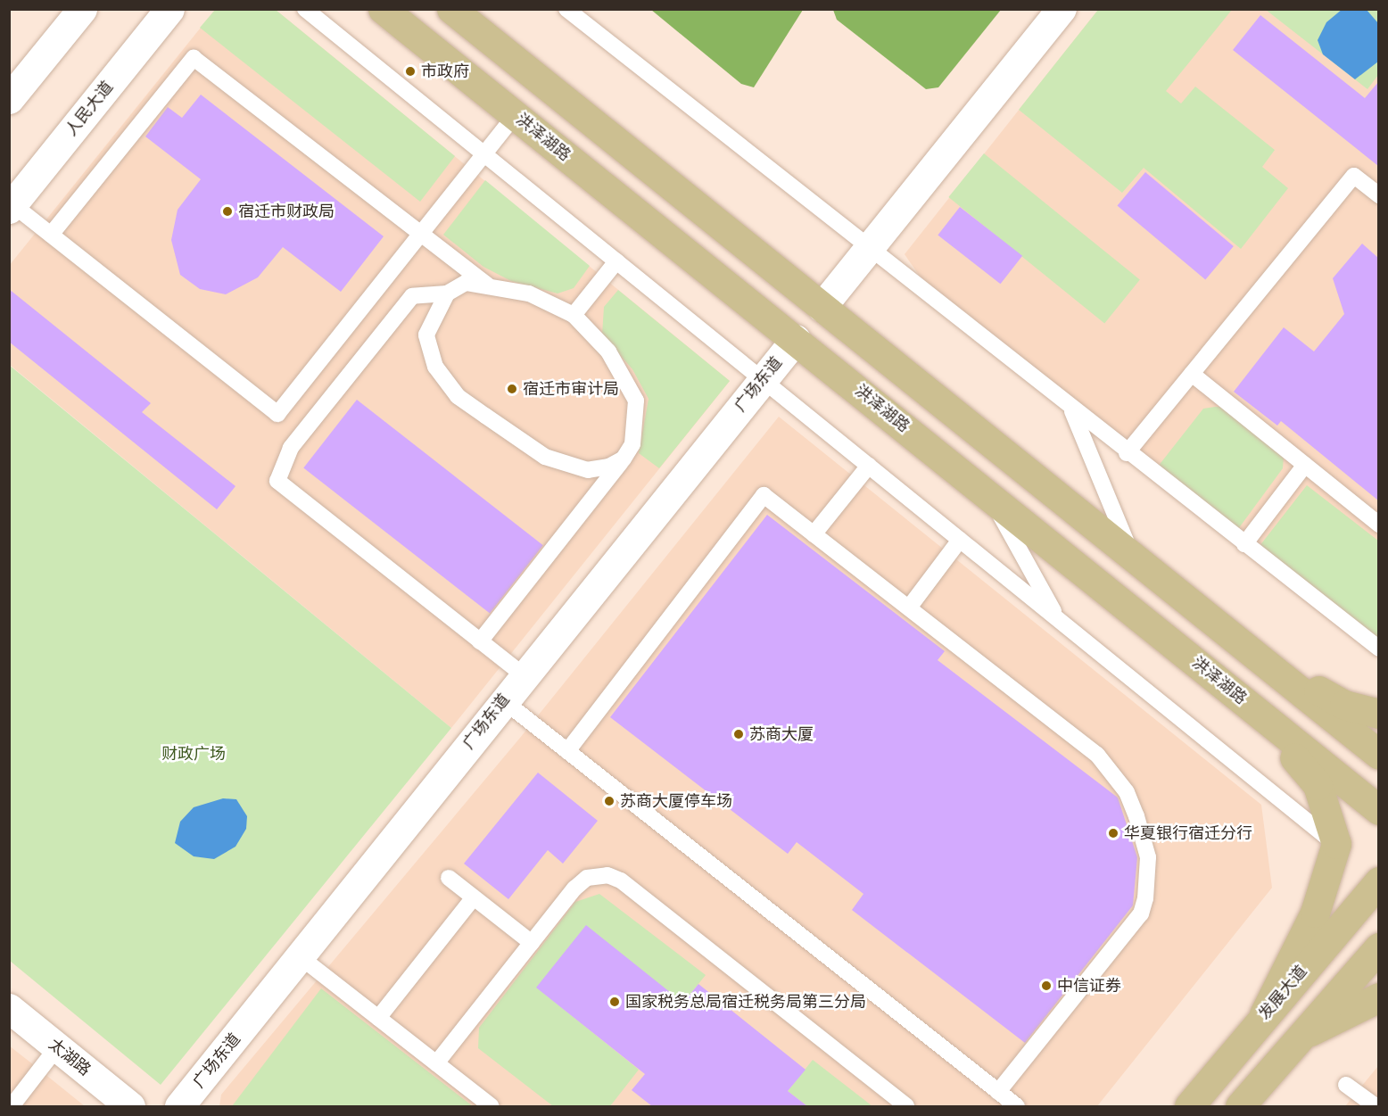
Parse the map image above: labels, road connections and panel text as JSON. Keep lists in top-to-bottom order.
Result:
{
  "streets": {
    "main road": ["洪泽湖路", "发展大道"],
    "street": ["人民大道", "广场东道", "太湖路"]
  },
  "crossings": [
    ["洪泽湖路", "广场东道"]
  ],
  "parks": ["财政广场"],
  "places": [
    "市政府",
    "宿迁市财政局",
    "宿迁市审计局",
    "苏商大厦",
    "苏商大厦停车场",
    "华夏银行宿迁分行",
    "中信证券",
    "国家税务总局宿迁税务局第三分局"
  ]
}
